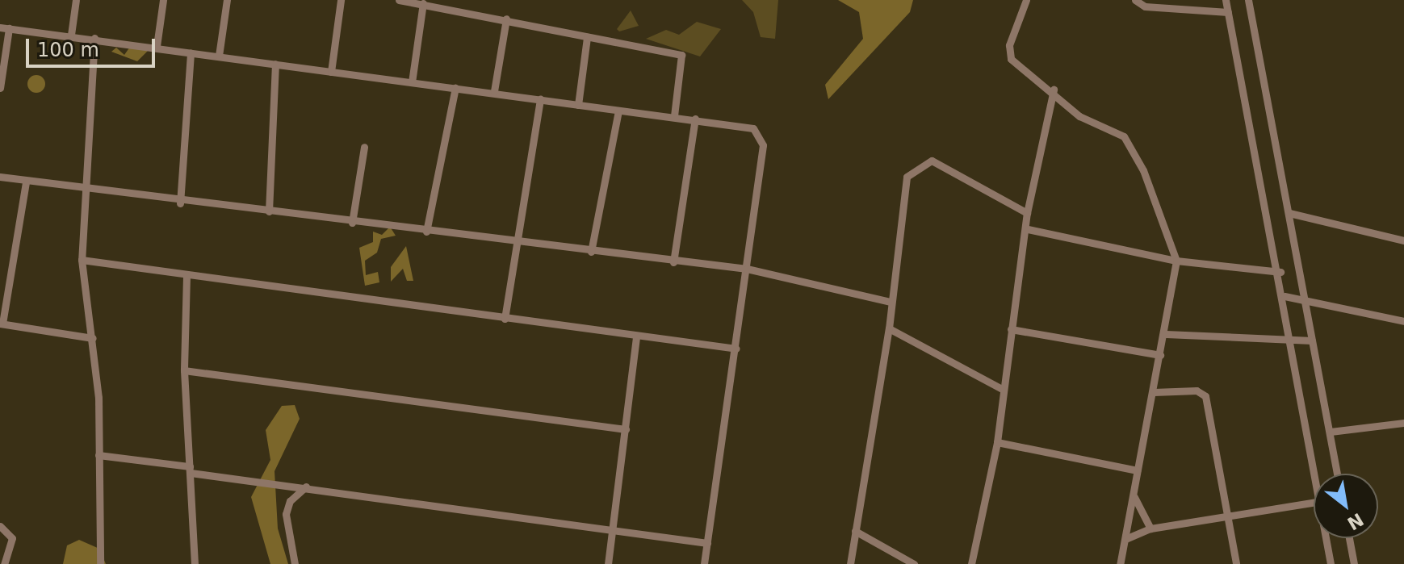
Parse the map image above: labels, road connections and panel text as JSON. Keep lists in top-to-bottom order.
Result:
{
  "scale_bar": "100 m",
  "north": "bottom right"
}
